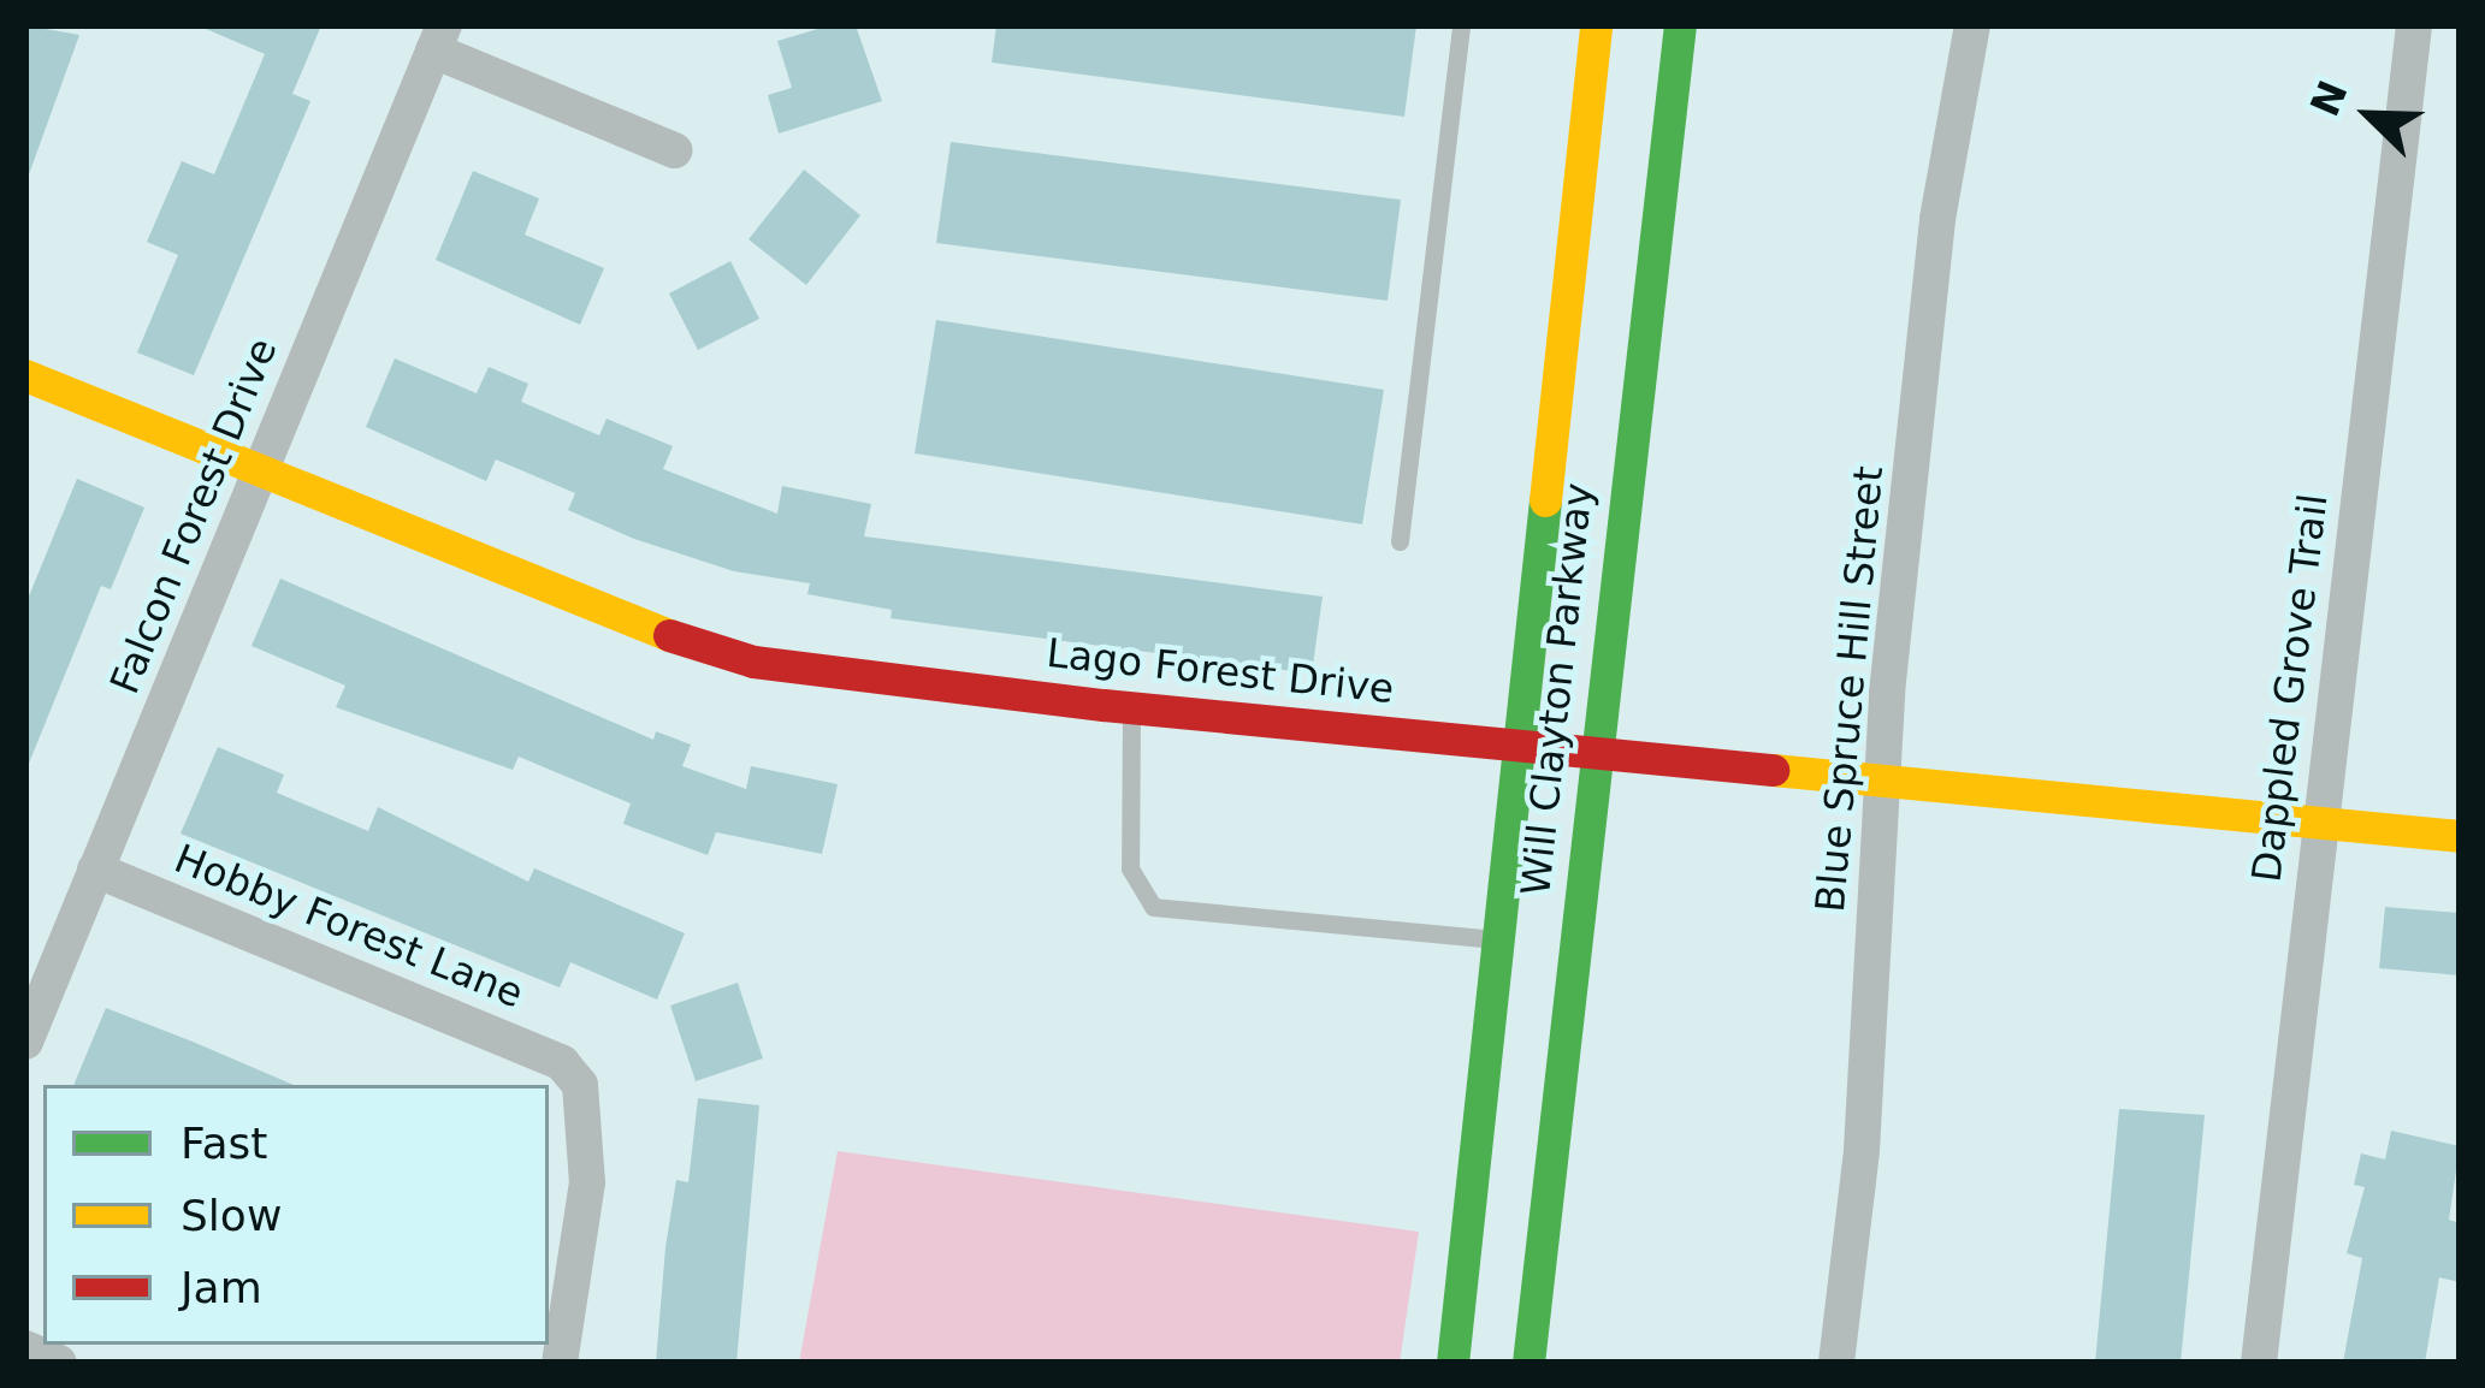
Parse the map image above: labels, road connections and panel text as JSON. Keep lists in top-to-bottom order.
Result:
{
  "streets": {
    "main road": ["Lago Forest Drive", "Will Clayton Parkway"],
    "street": [
      "Falcon Forest Drive",
      "Dappled Grove Trail",
      "Blue Spruce Hill Street",
      "Hobby Forest Lane"
    ]
  },
  "crossings": [
    ["Falcon Forest Drive", "Lago Forest Drive"],
    ["Falcon Forest Drive", "Hobby Forest Lane"],
    ["Lago Forest Drive", "Dappled Grove Trail"],
    ["Lago Forest Drive", "Will Clayton Parkway"],
    ["Lago Forest Drive", "Blue Spruce Hill Street"]
  ],
  "legend": ["Fast", "Slow", "Jam"],
  "north": "top left"
}
